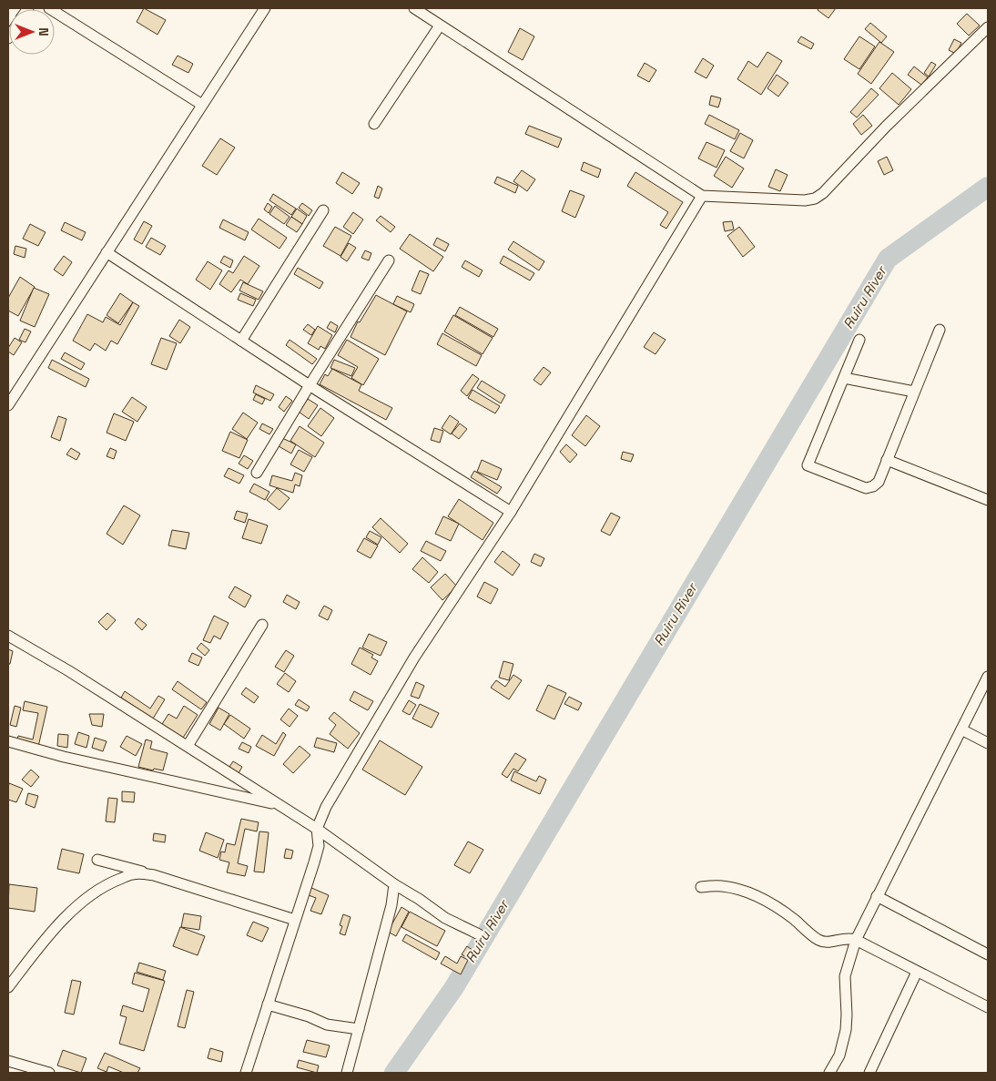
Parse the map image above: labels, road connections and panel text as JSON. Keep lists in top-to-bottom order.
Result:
{
  "water": ["Ruiru River"],
  "north": "right"
}
